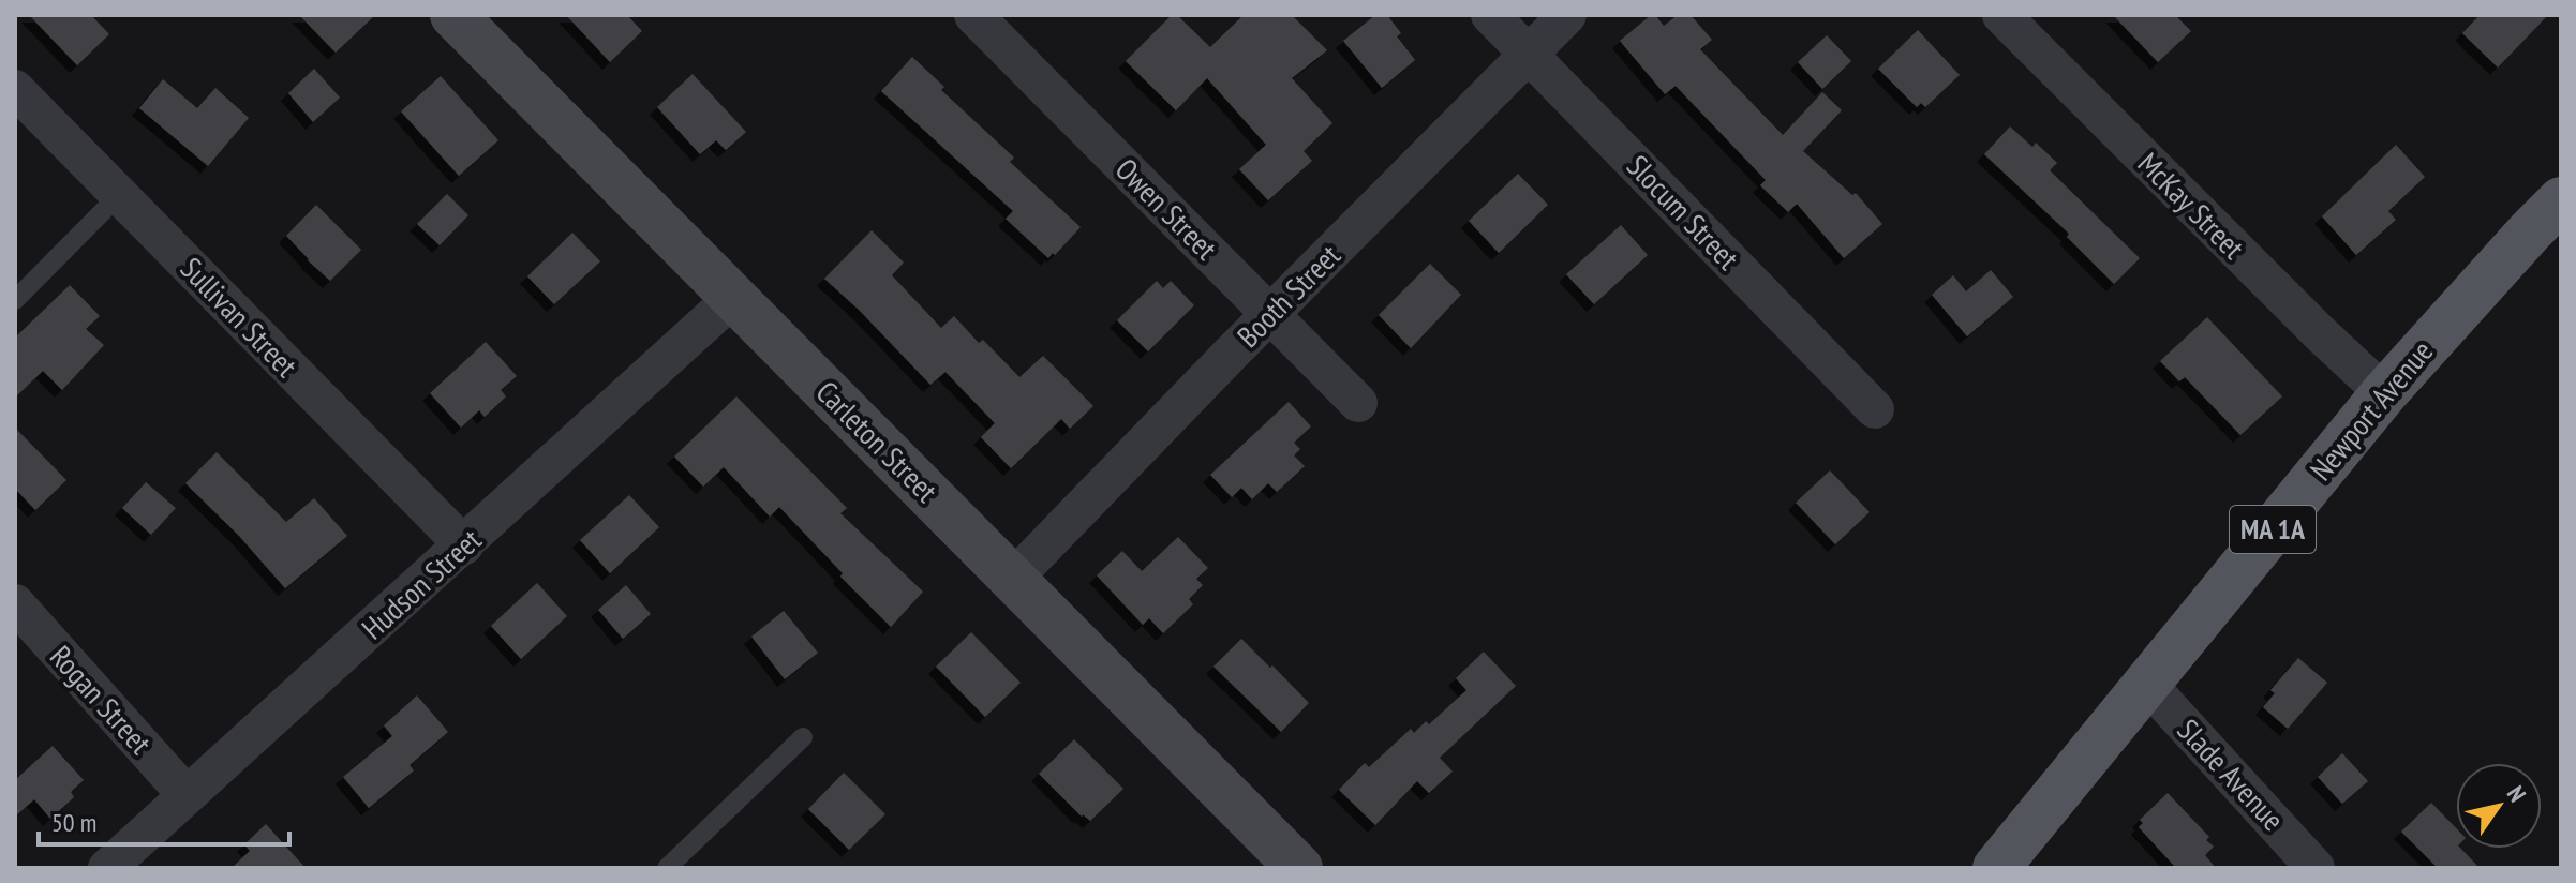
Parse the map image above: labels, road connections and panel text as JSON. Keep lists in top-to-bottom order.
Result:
{
  "streets": {
    "main road": ["Newport Avenue", "MA 1A"],
    "street": [
      "McKay Street",
      "Owen Street",
      "Slocum Street",
      "Booth Street",
      "Sullivan Street",
      "Carleton Street",
      "Hudson Street",
      "Rogan Street",
      "Slade Avenue"
    ]
  },
  "crossings": [
    ["McKay Street", "Newport Avenue"],
    ["Owen Street", "Booth Street"],
    ["Slocum Street", "Booth Street"],
    ["Booth Street", "Carleton Street"],
    ["Sullivan Street", "Hudson Street"],
    ["Newport Avenue", "Slade Avenue"],
    ["Carleton Street", "Hudson Street"],
    ["Hudson Street", "Rogan Street"]
  ],
  "scale_bar": "50 m",
  "north": "top right"
}
